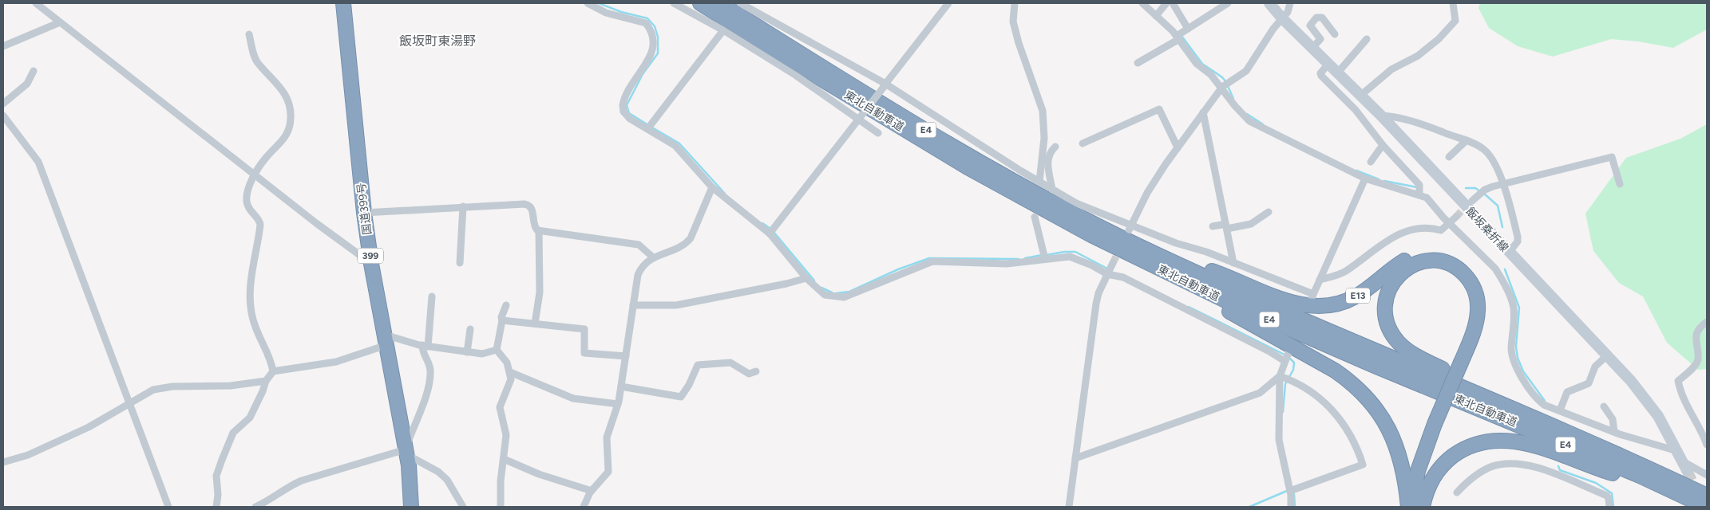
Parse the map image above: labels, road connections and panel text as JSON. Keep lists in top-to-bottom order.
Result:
{
  "streets": {
    "highway": [
      "東北自動車道",
      "E4",
      "国道399号",
      "399",
      "E13"
    ],
    "main road": ["飯坂桑折線"]
  },
  "crossings": [
    ["東北自動車道", "E13"]
  ],
  "districts": ["飯坂町東湯野"]
}
